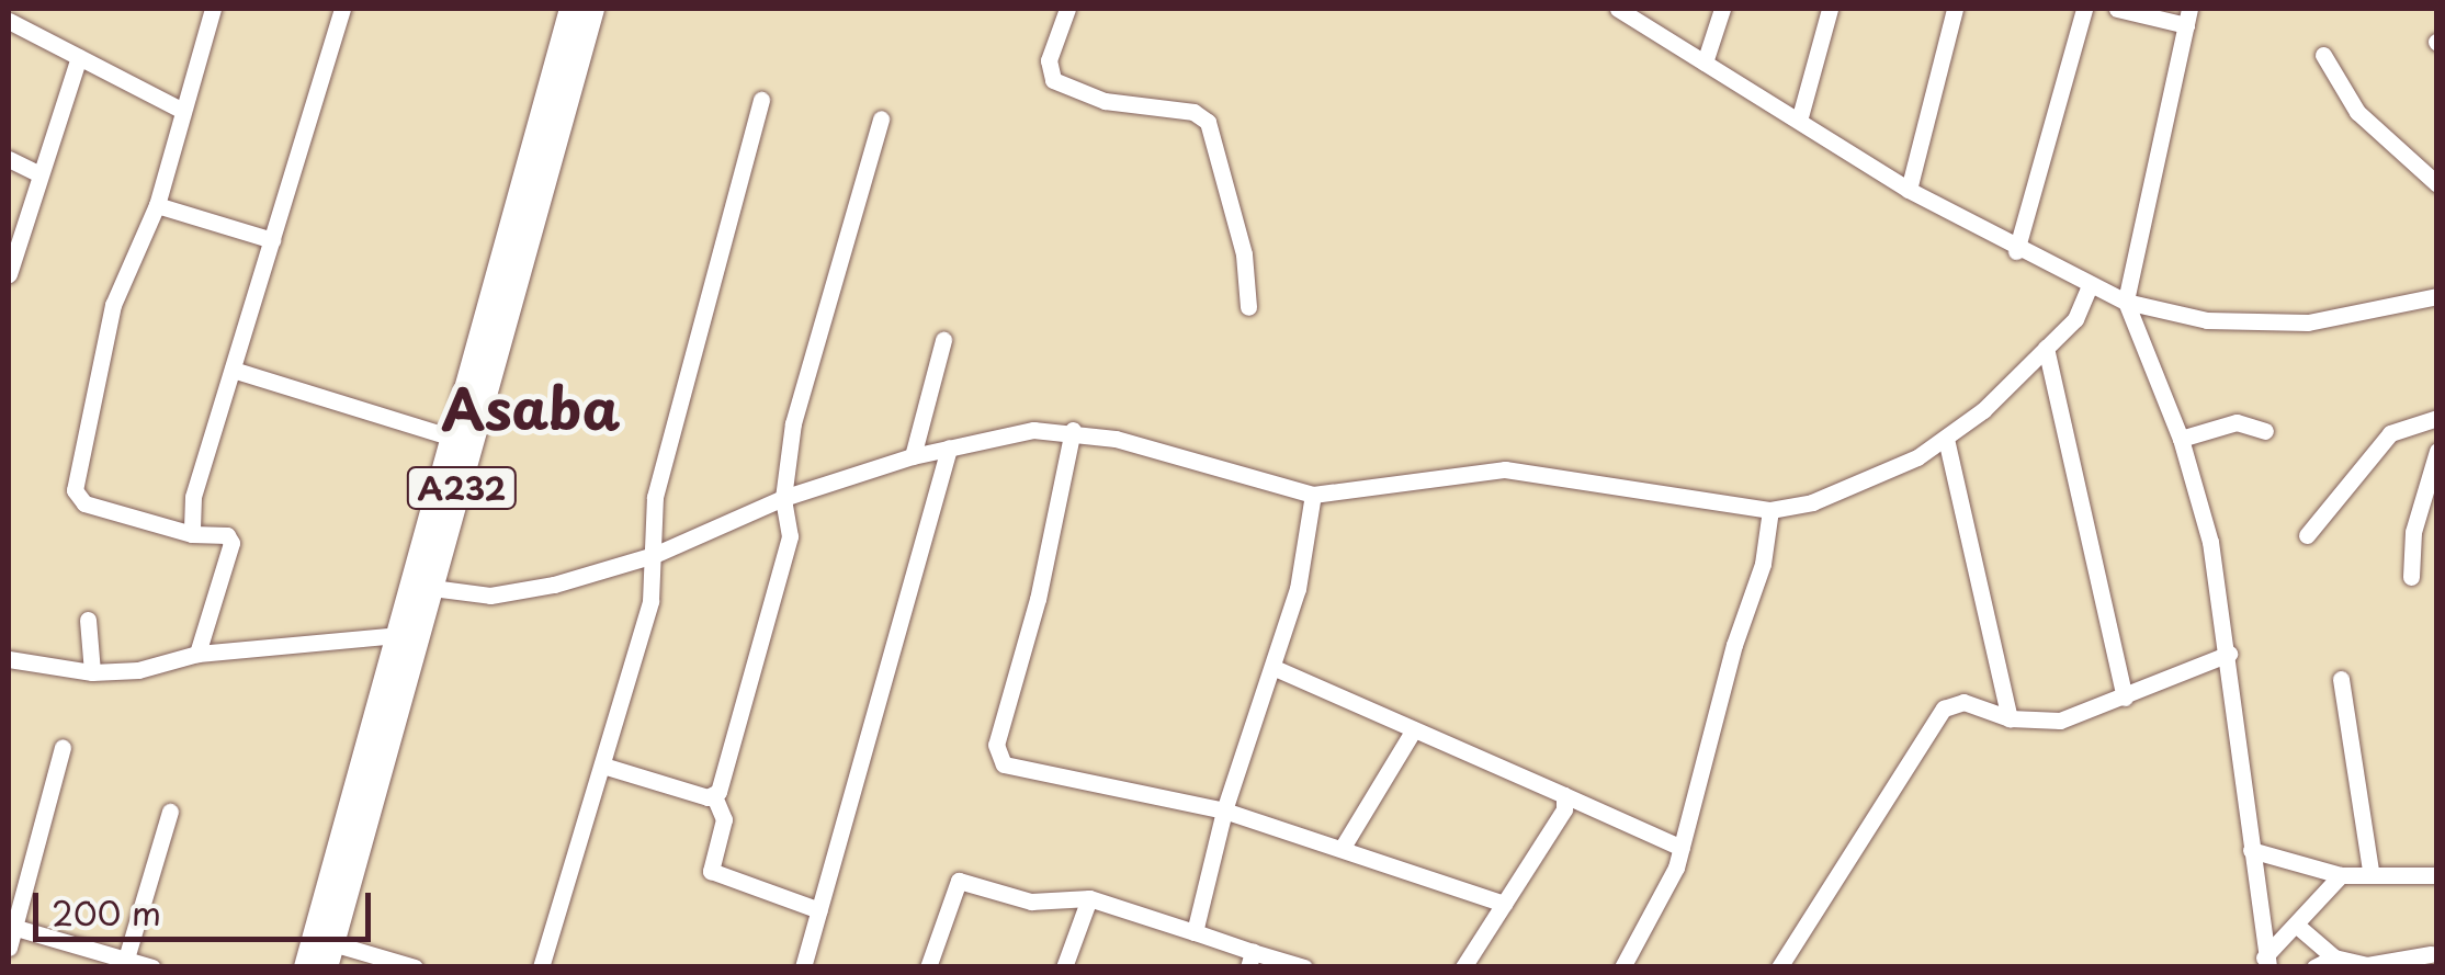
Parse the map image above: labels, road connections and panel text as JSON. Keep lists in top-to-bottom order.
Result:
{
  "streets": {
    "highway": ["A232"]
  },
  "districts": ["Asaba"],
  "scale_bar": "200 m"
}
